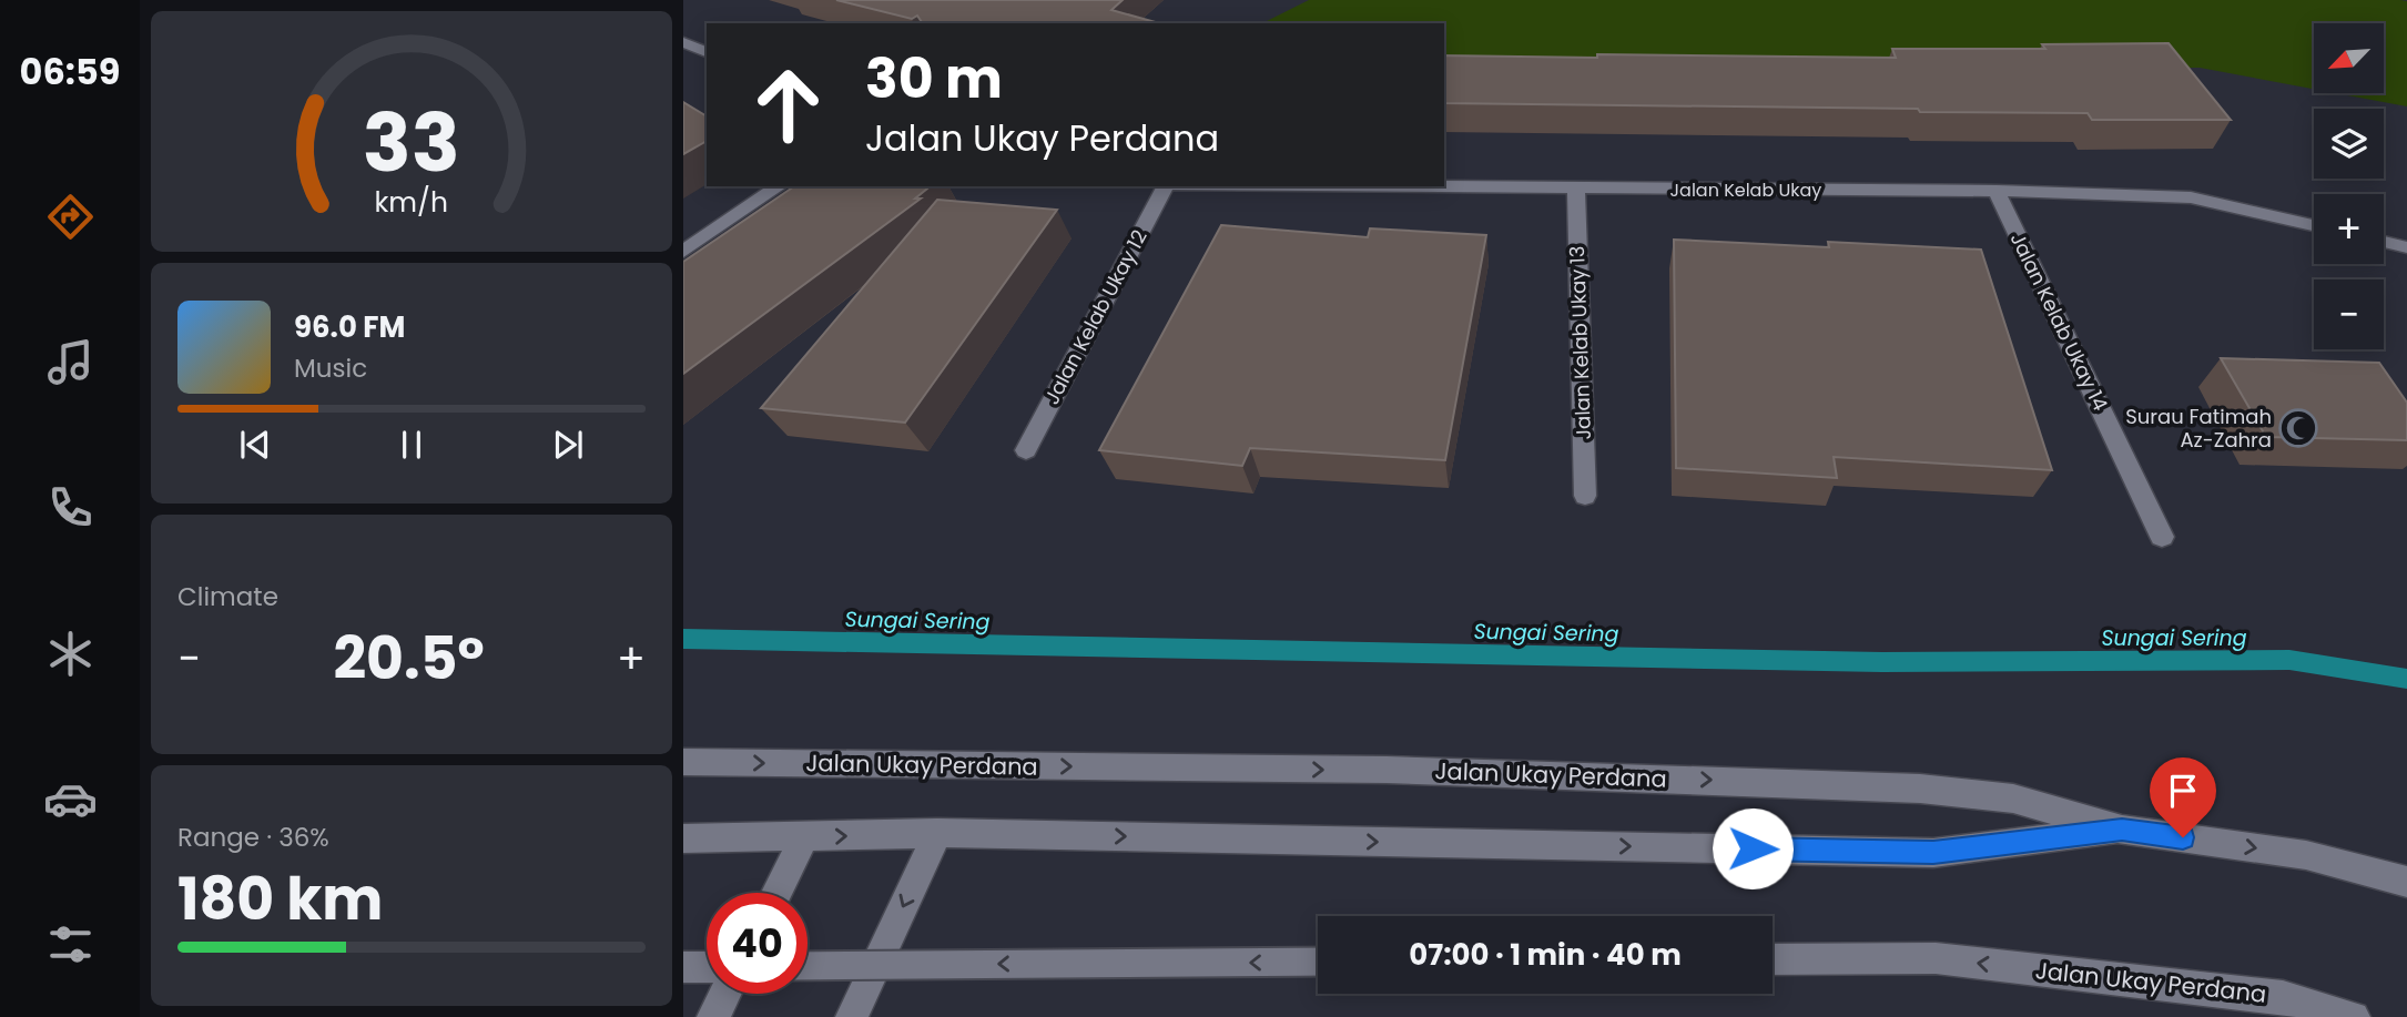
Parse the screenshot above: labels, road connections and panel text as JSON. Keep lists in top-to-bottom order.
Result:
{
  "streets": {
    "street": [
      "Jalan Kelab Ukay",
      "Jalan Kelab Ukay 12",
      "Jalan Kelab Ukay 14",
      "Jalan Kelab Ukay 13",
      "Jalan Ukay Perdana"
    ]
  },
  "crossings": [
    ["Jalan Kelab Ukay", "Jalan Kelab Ukay 14"],
    ["Jalan Kelab Ukay", "Jalan Kelab Ukay 13"]
  ],
  "water": ["Sungai Sering"],
  "places": {
    "mosque": ["Surau Fatimah Az-Zahra"]
  },
  "north": "bottom left",
  "page": {
    "tabs": "06:59",
    "map_buttons": ["+", "−"],
    "turn": ["30 m", "Jalan Ukay Perdana"],
    "song": ["96.0 FM", "Music"],
    "tile": [
      "Climate",
      ["Range · 36%", "180 km"]
    ],
    "heat": ["−", "20.5°", "+"],
    "limit": "40",
    "trip": "07:00 · 1 min · 40 m",
    "gauge": ["33", "km/h"]
  }
}
